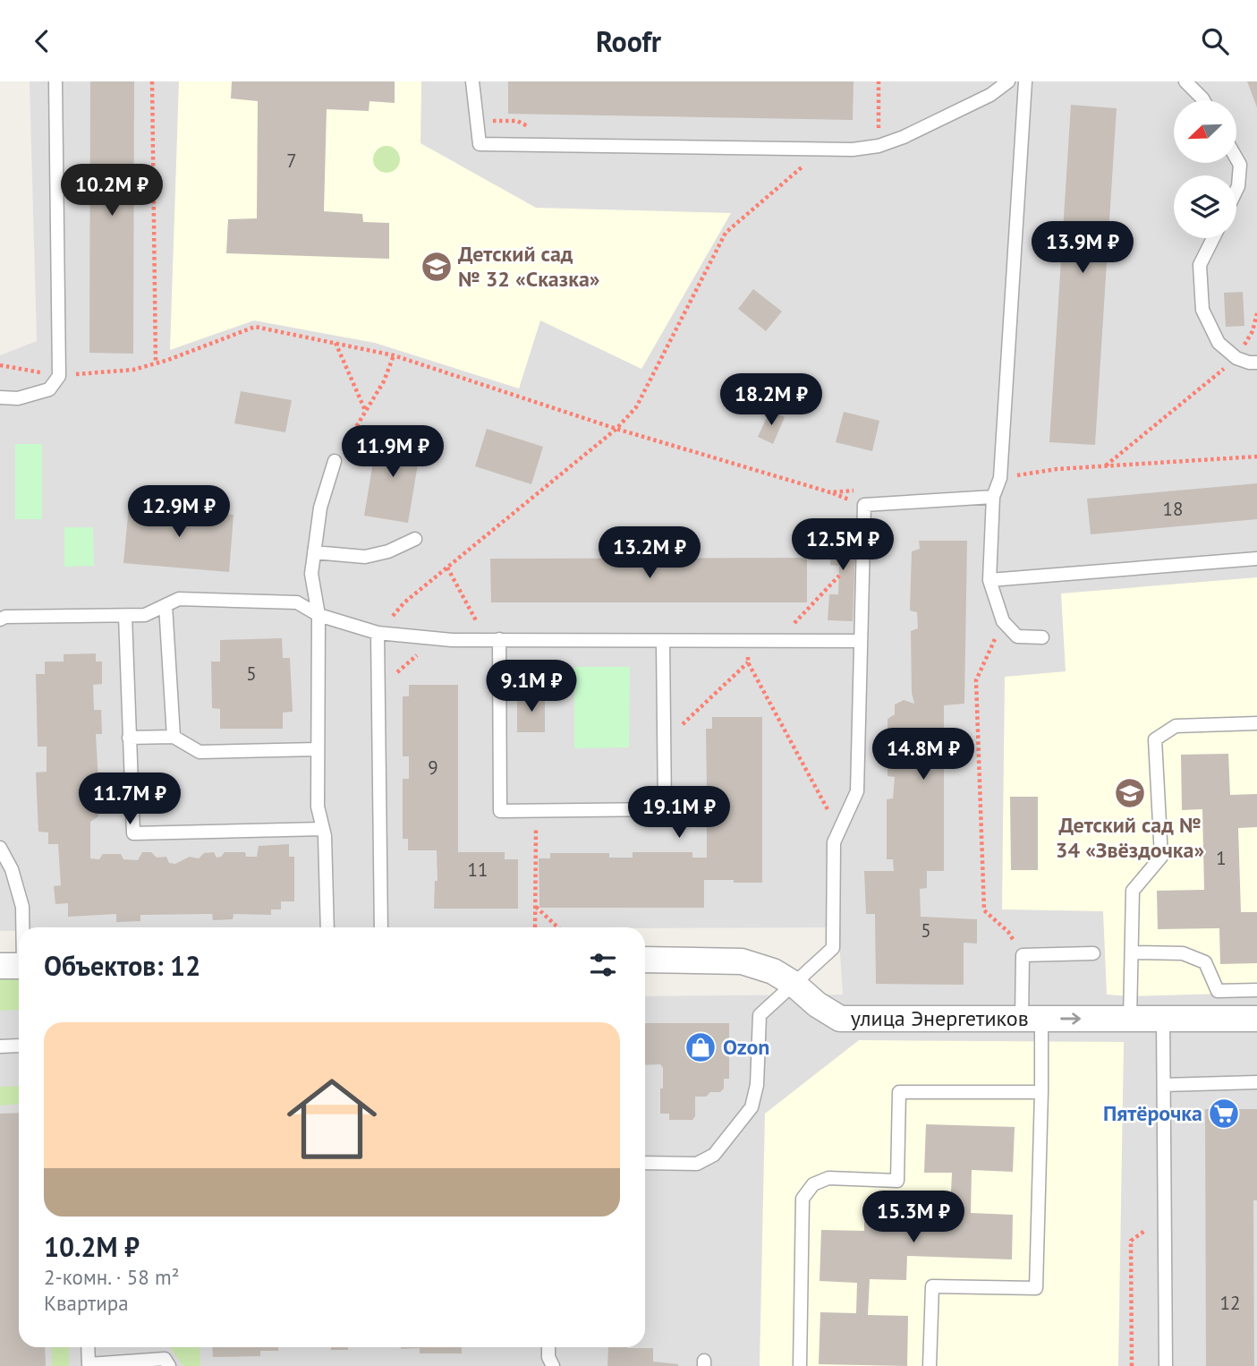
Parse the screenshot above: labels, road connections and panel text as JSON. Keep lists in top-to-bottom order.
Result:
{
  "streets": {
    "street": ["улица Энергетиков"]
  },
  "places": {
    "school or university": ["Детский сад № 32 «Сказка»", "Детский сад № 34 «Звёздочка»"],
    "shop": ["Ozon"],
    "supermarket": ["Пятёрочка"]
  },
  "house_numbers": [
    "7",
    "18",
    "5",
    "9",
    "1",
    "11",
    "5",
    "12"
  ],
  "north": "bottom left",
  "page": {
    "header": "Roofr",
    "price": [
      "10.2M ₽",
      "13.9M ₽",
      "18.2M ₽",
      "11.9M ₽",
      "12.9M ₽",
      "12.5M ₽",
      "13.2M ₽",
      "9.1M ₽",
      "14.8M ₽",
      "11.7M ₽",
      "19.1M ₽",
      "15.3M ₽"
    ],
    "heading": "Объектов: 12",
    "list": [
      {
        "name": "10.2M ₽",
        "note": "2-комн. · 58 m² · Квартира"
      }
    ]
  }
}
